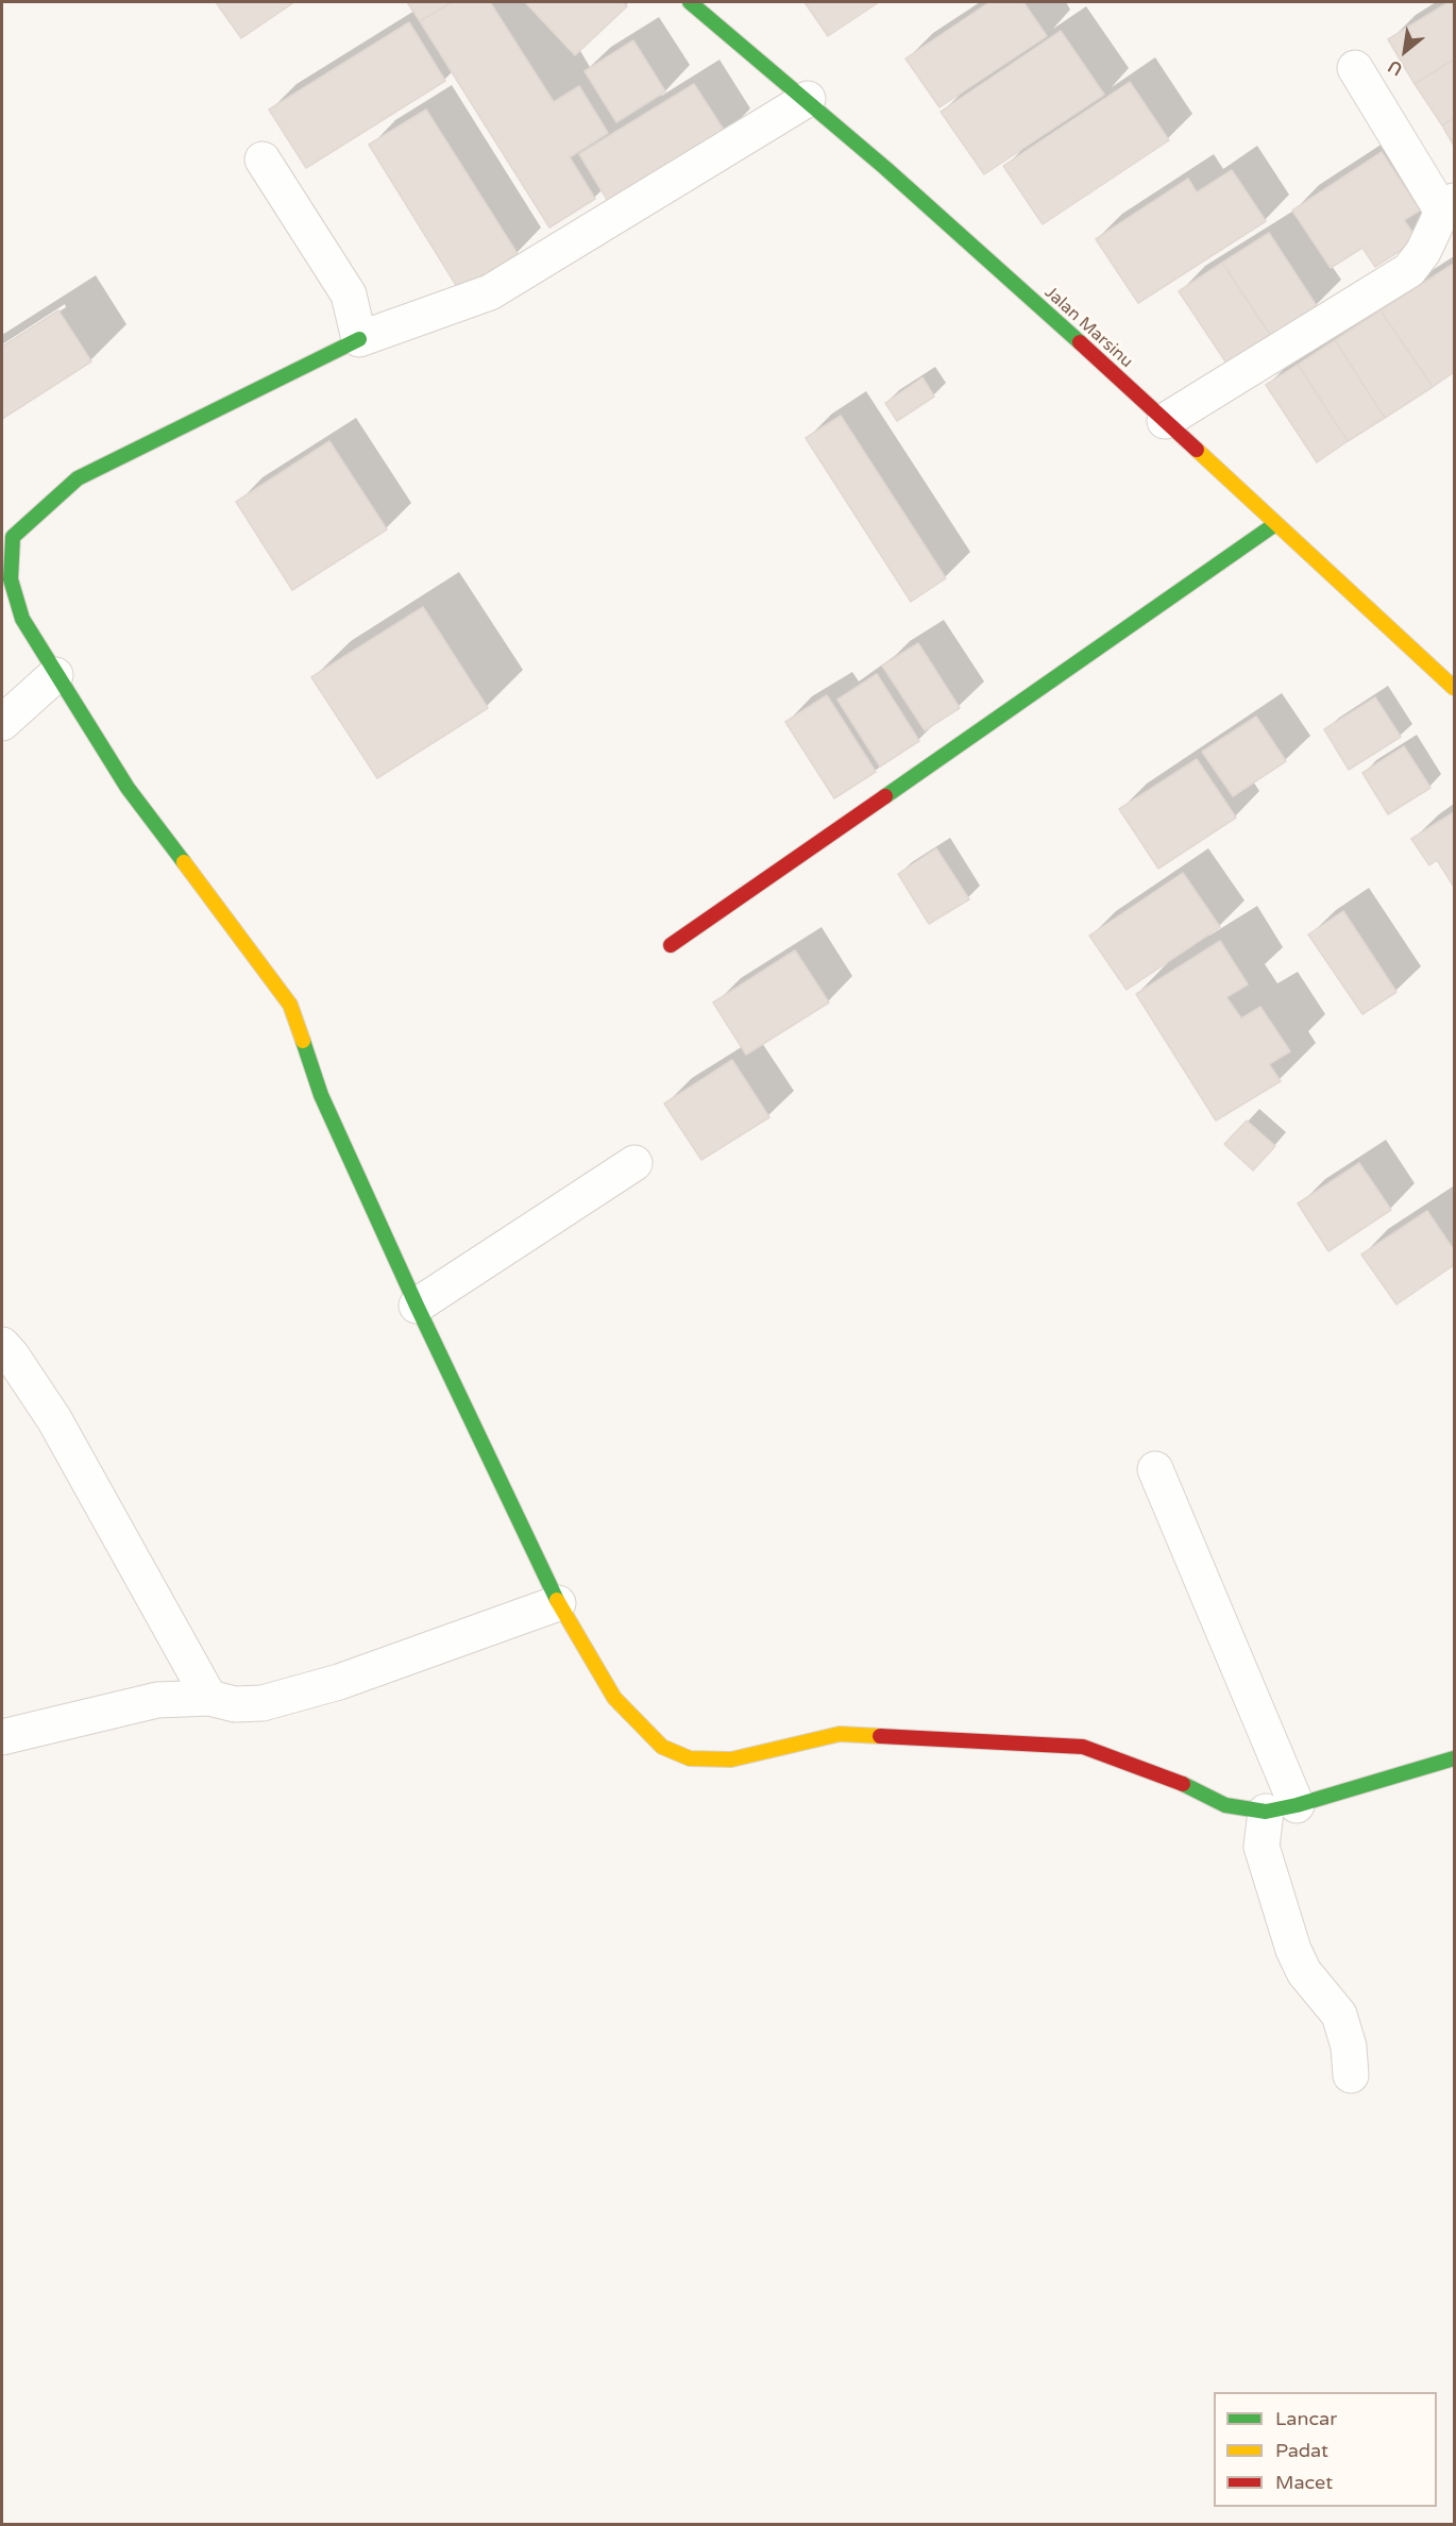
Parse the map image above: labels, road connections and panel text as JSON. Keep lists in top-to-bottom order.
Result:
{
  "streets": {
    "street": ["Jalan Marsinu"]
  },
  "legend": ["Lancar", "Padat", "Macet"],
  "north": "bottom left"
}
